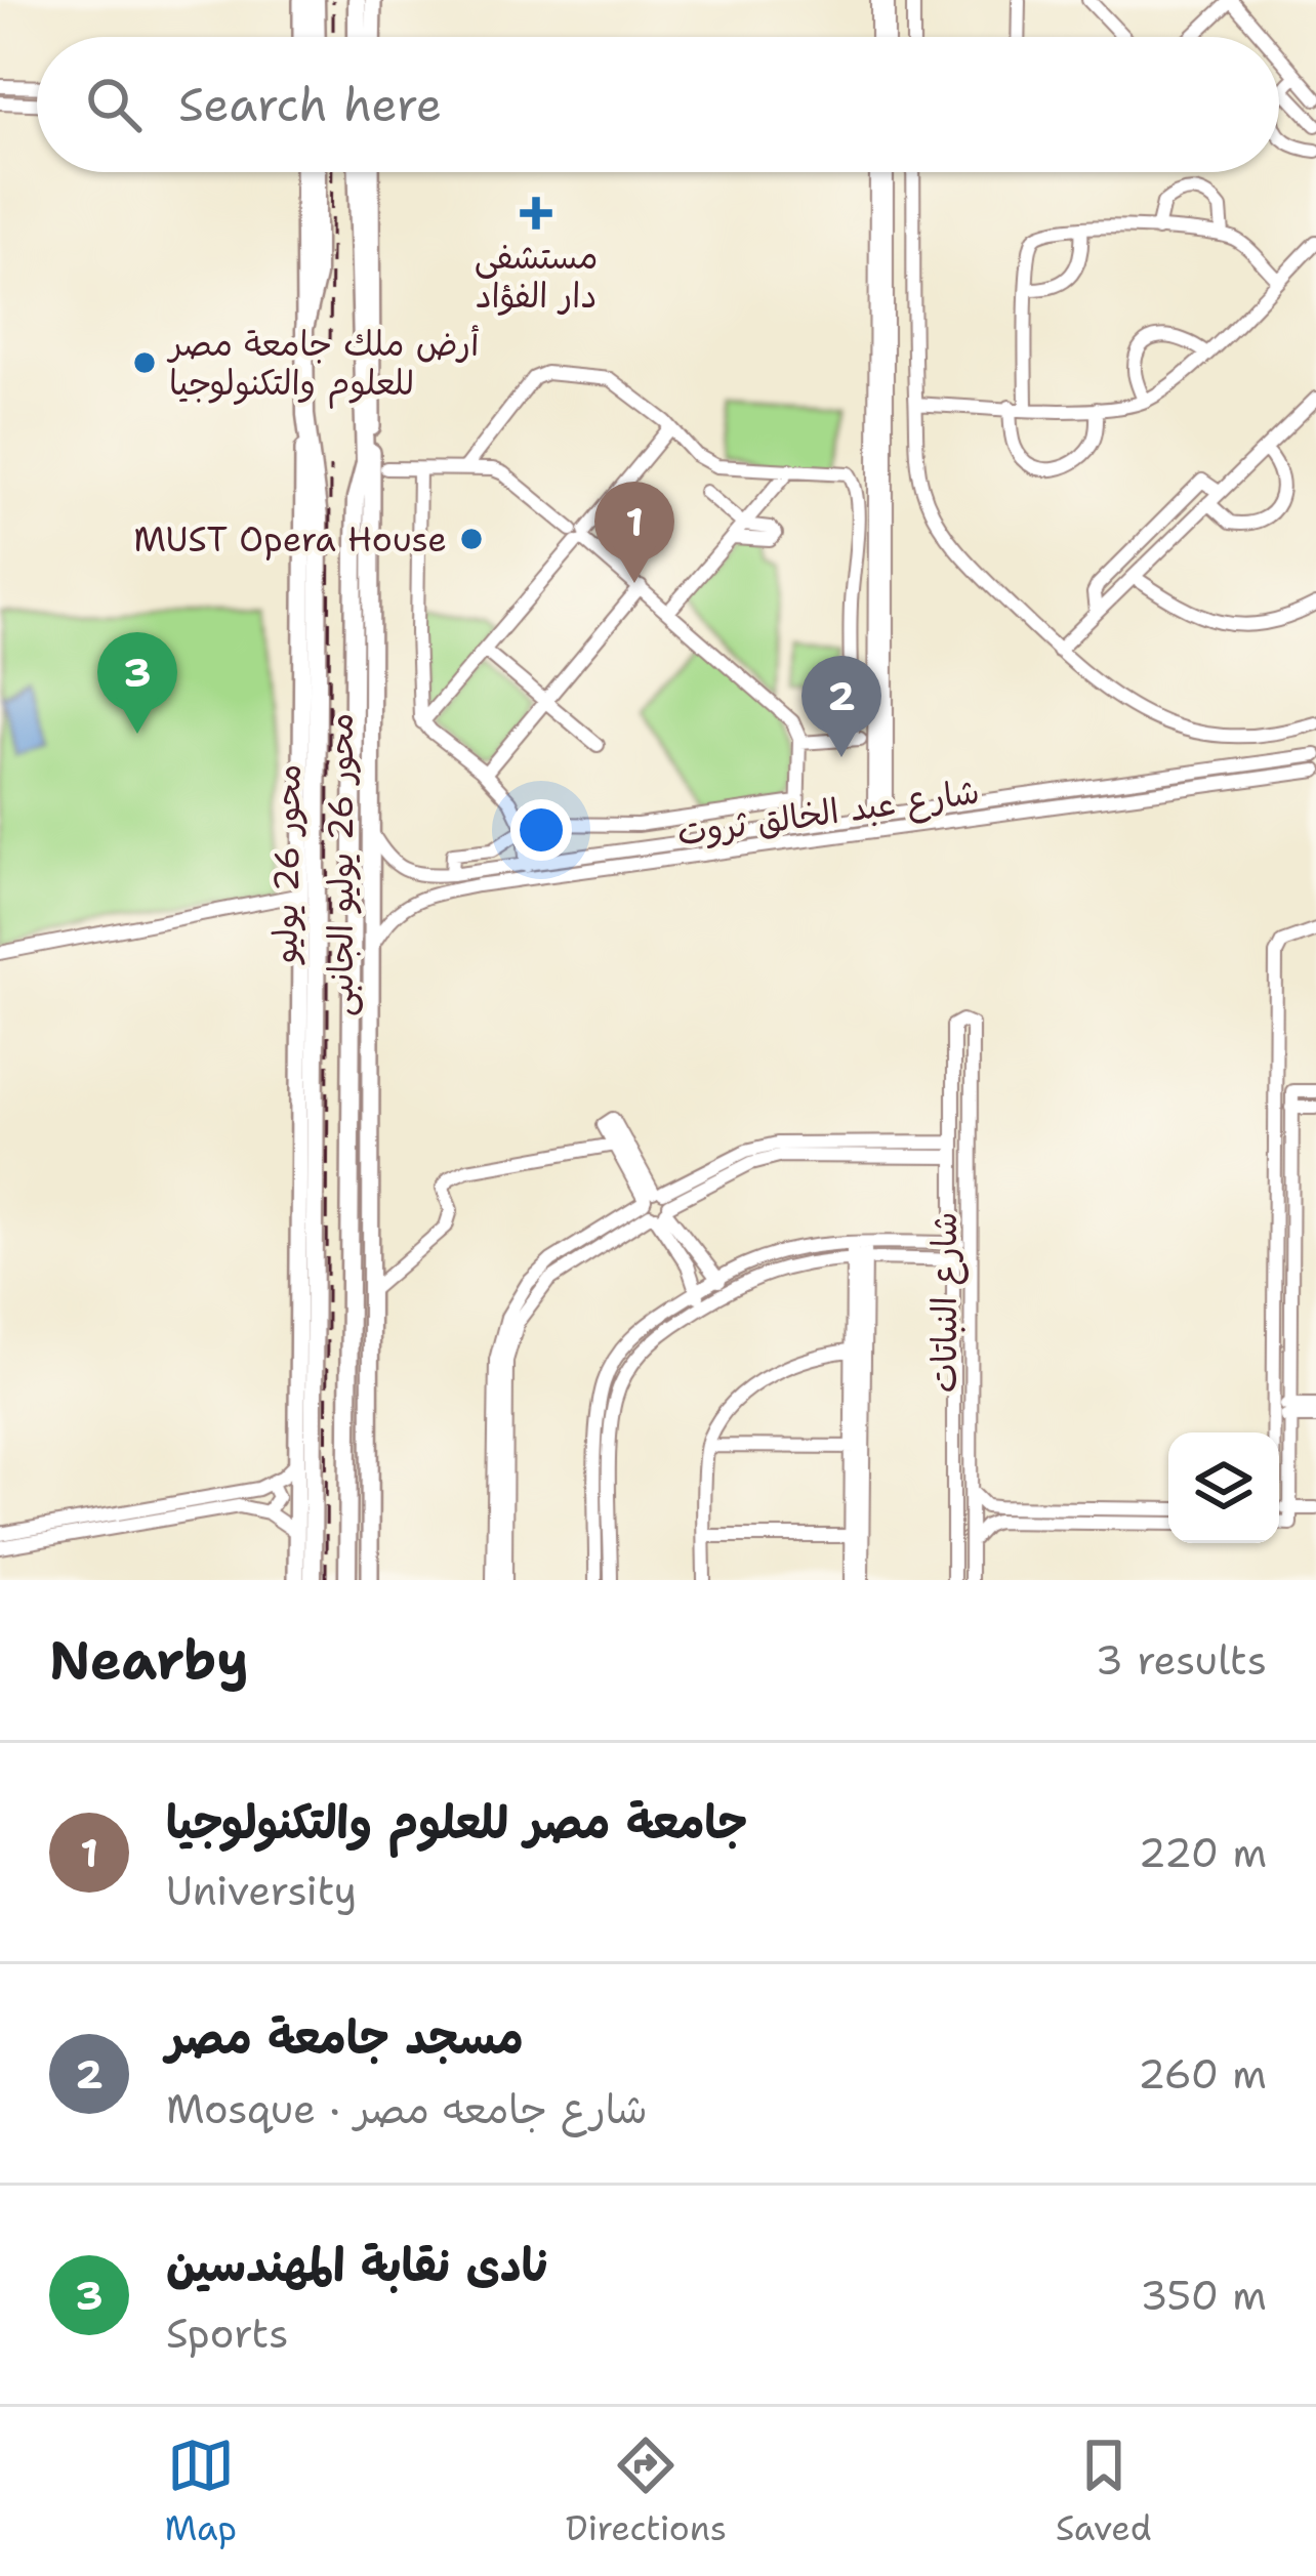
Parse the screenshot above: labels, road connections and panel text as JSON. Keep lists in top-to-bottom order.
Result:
{
  "streets": {
    "highway": ["محور 26 يوليو"],
    "main road": ["محور 26 يوليو الجانبى"],
    "street": ["شارع عبد الخالق ثروت", "شارع النباتات"]
  },
  "crossings": [
    ["محور 26 يوليو", "محور 26 يوليو الجانبى"]
  ],
  "places": {
    "health": ["مستشفى دار الفؤاد"],
    "other": ["أرض ملك جامعة مصر للعلوم والتكنولوجيا", "MUST Opera House"]
  },
  "page": {
    "search": "Search here",
    "pins": ["1", "3", "2"],
    "heading": ["Nearby", "3 results"],
    "list": [
      {
        "mark": "1",
        "name": "جامعة مصر للعلوم والتكنولوجيا",
        "note": "University",
        "value": "220 m"
      },
      {
        "mark": "2",
        "name": "مسجد جامعة مصر",
        "note": "Mosque · شارع جامعه مصر",
        "value": "260 m"
      },
      {
        "mark": "3",
        "name": "نادى نقابة المهندسين",
        "note": "Sports",
        "value": "350 m"
      }
    ],
    "nav": ["Map", "Directions", "Saved"]
  }
}
